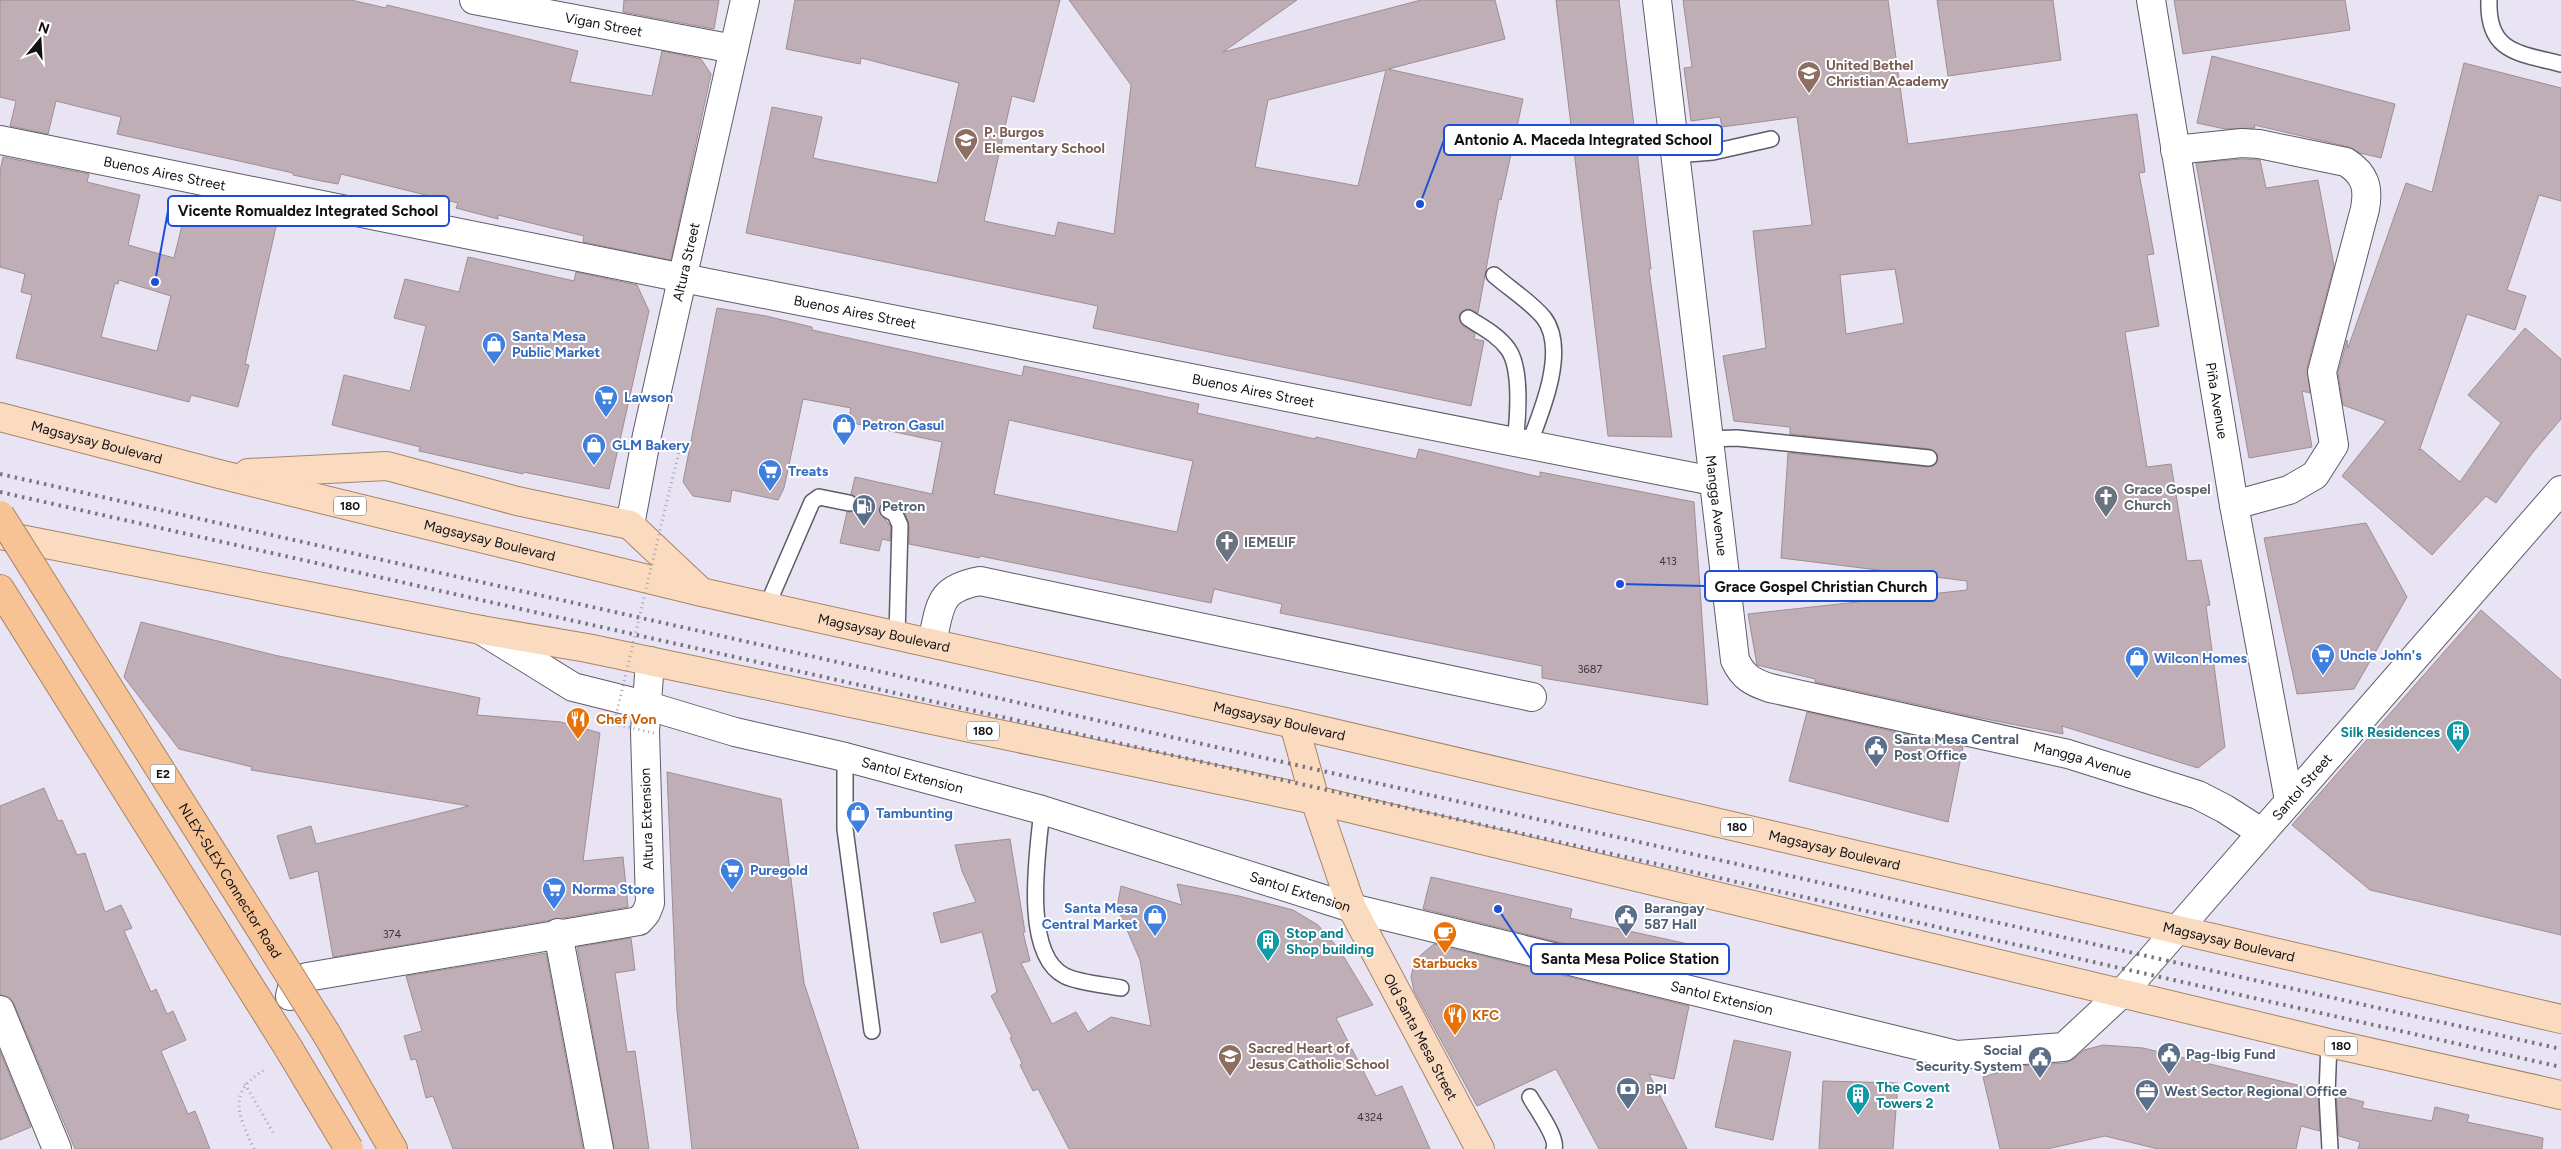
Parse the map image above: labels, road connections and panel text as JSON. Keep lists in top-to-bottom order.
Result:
{
  "streets": {
    "highway": ["E2", "NLEX-SLEX Connector Road"],
    "main road": ["Magsaysay Boulevard", "180", "Old Santa Mesa Street"],
    "street": [
      "Vigan Street",
      "Buenos Aires Street",
      "Altura Street",
      "Piña Avenue",
      "Mangga Avenue",
      "Santol Extension",
      "Santol Street",
      "Altura Extension"
    ]
  },
  "crossings": [
    ["Vigan Street", "Altura Street"],
    ["Buenos Aires Street", "Altura Street"],
    ["Buenos Aires Street", "Mangga Avenue"],
    ["Piña Avenue", "Santol Street"],
    ["Magsaysay Boulevard", "Santol Street"],
    ["Magsaysay Boulevard", "Old Santa Mesa Street"],
    ["Mangga Avenue", "Santol Street"],
    ["180", "Santol Extension"],
    ["180", "Santol Street"],
    ["180", "Altura Extension"],
    ["180", "Old Santa Mesa Street"],
    ["Santol Extension", "Santol Street"],
    ["Santol Extension", "Altura Extension"],
    ["Santol Extension", "Old Santa Mesa Street"]
  ],
  "places": {
    "school or university": ["United Bethel Christian Academy", "P. Burgos Elementary School", "Sacred Heart of Jesus Catholic School"],
    "other": [
      "Antonio A. Maceda Integrated School",
      "Vicente Romualdez Integrated School",
      "Grace Gospel Christian Church",
      "Santa Mesa Police Station"
    ],
    "shop": [
      "Santa Mesa Public Market",
      "Petron Gasul",
      "GLM Bakery",
      "Wilcon Homes",
      "Tambunting",
      "Santa Mesa Central Market"
    ],
    "supermarket": [
      "Lawson",
      "Treats",
      "Uncle John's",
      "Puregold",
      "Norma Store"
    ],
    "church": ["Grace Gospel Church", "IEMELIF"],
    "fuel station": ["Petron"],
    "restaurant": ["Chef Von", "KFC"],
    "building": ["Silk Residences", "Stop and Shop building", "The Covent Towers 2"],
    "public building": [
      "Santa Mesa Central Post Office",
      "Barangay 587 Hall",
      "Pag-Ibig Fund",
      "Social Security System"
    ],
    "cafe": ["Starbucks"],
    "bank": ["BPI"],
    "office": ["West Sector Regional Office"]
  },
  "house_numbers": [
    "413",
    "3687",
    "374",
    "4324"
  ],
  "north": "top"
}
